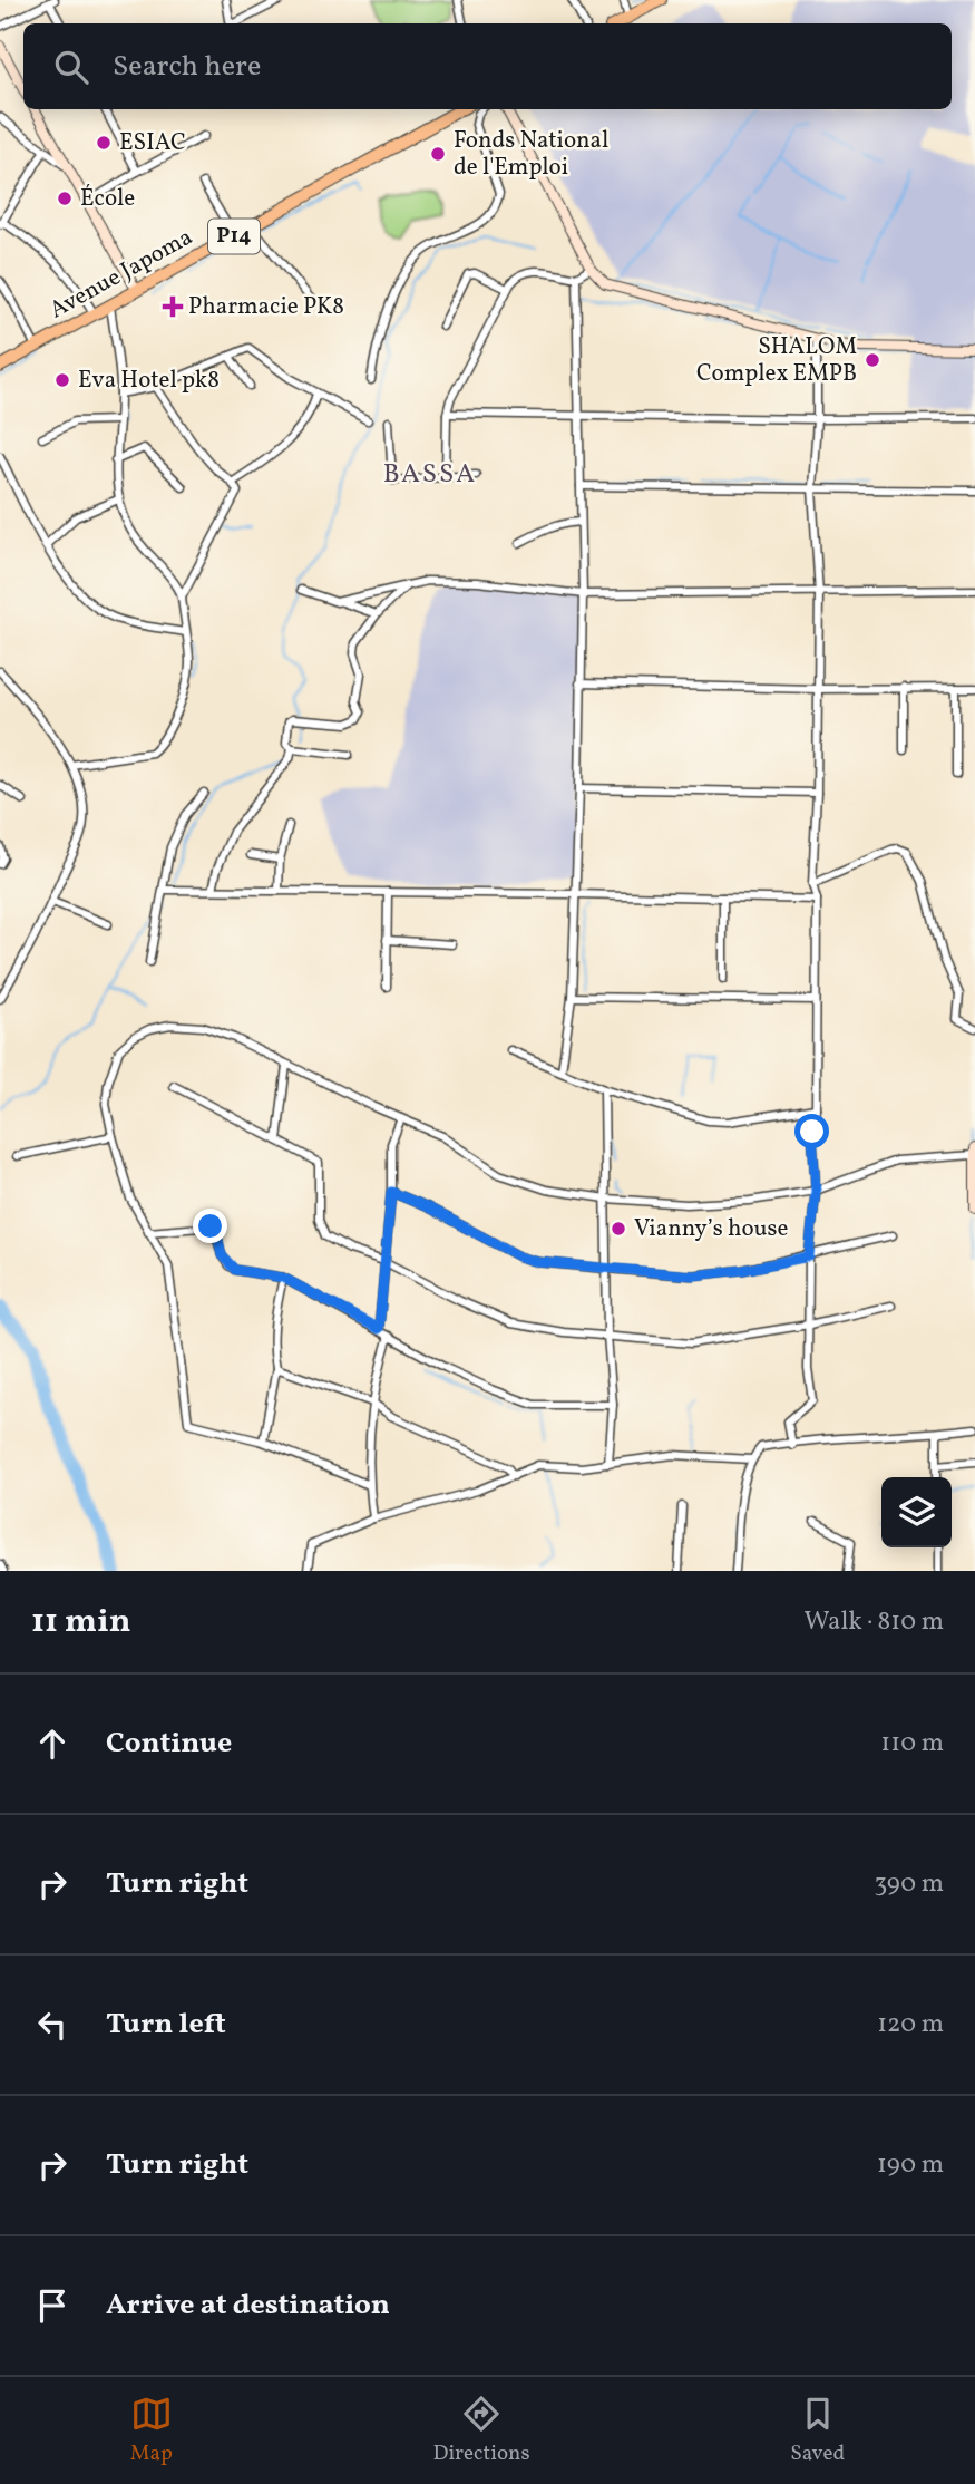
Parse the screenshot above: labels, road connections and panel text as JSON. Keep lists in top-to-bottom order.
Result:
{
  "streets": {
    "main road": ["P14", "Avenue Japoma"]
  },
  "districts": ["BASSA"],
  "places": {
    "other": [
      "ESIAC",
      "Fonds National de l'Emploi",
      "École",
      "SHALOM Complex EMPB",
      "Eva Hotel pk8",
      "Vianny’s house"
    ],
    "health": ["Pharmacie PK8"]
  },
  "page": {
    "search": "Search here",
    "heading": ["11 min", "Walk · 810 m"],
    "list": [
      ["Continue", "110 m"],
      ["Turn right", "390 m"],
      ["Turn left", "120 m"],
      ["Turn right", "190 m"],
      "Arrive at destination"
    ],
    "nav": ["Map", "Directions", "Saved"]
  }
}
